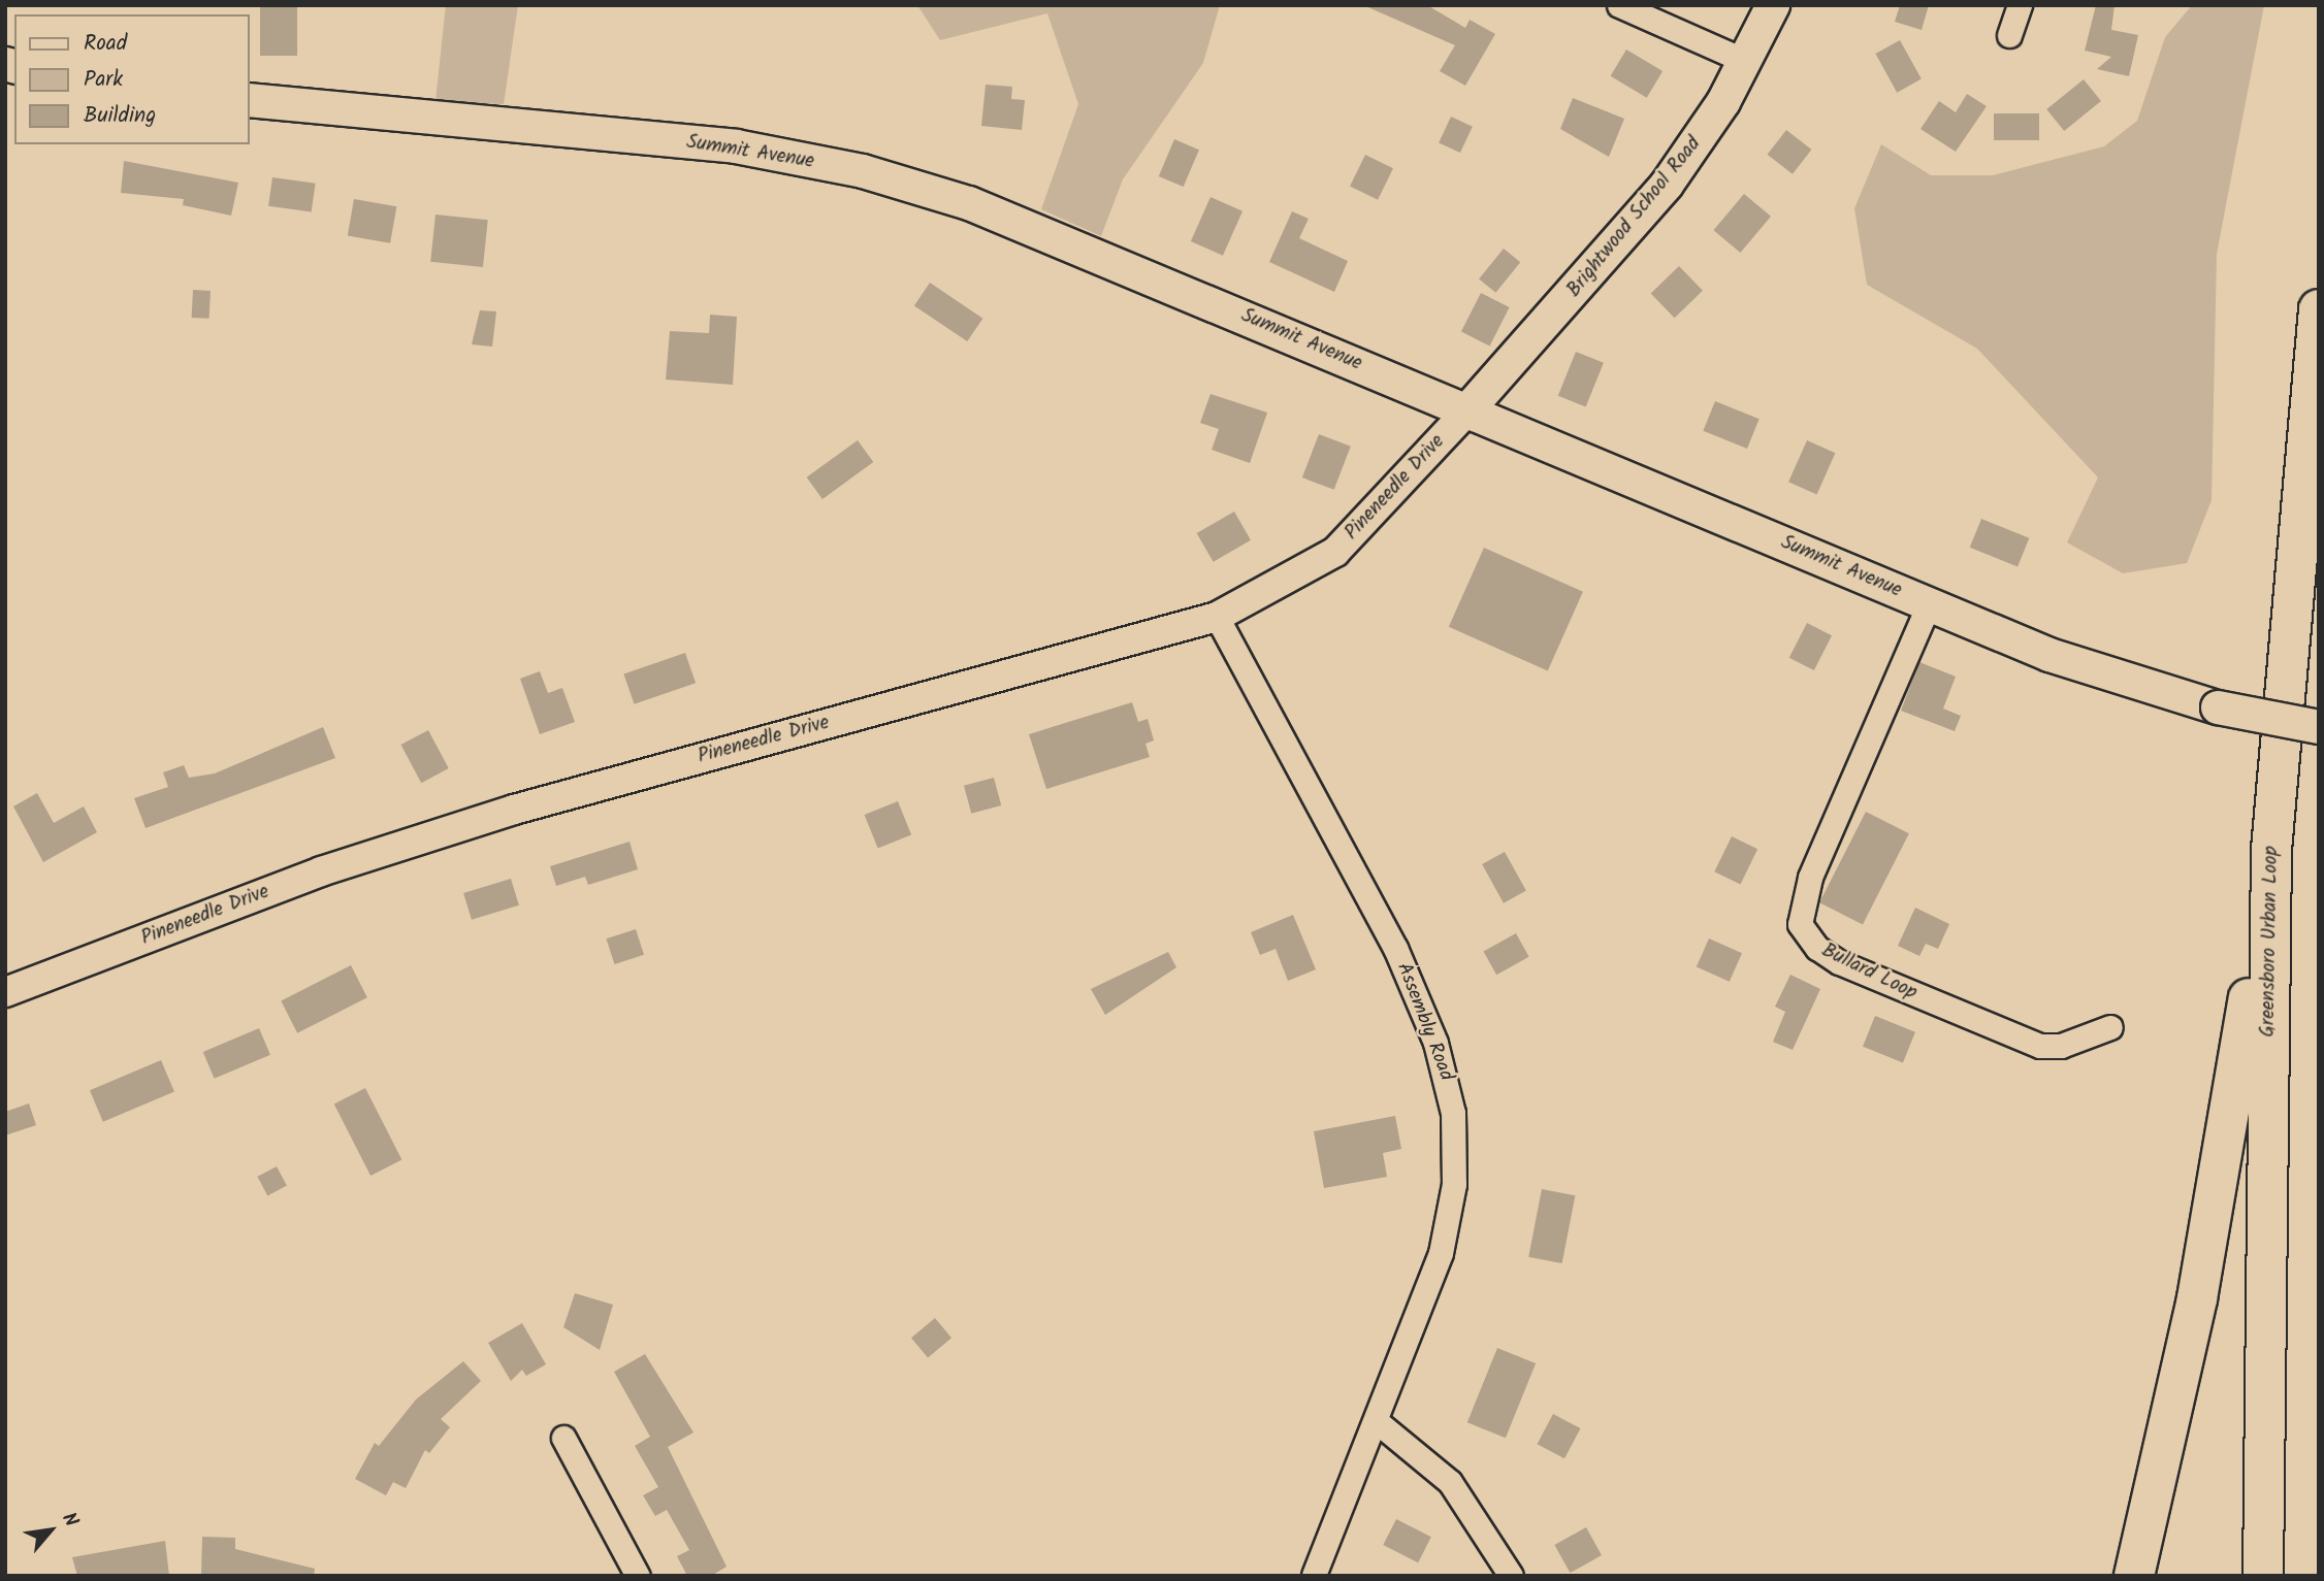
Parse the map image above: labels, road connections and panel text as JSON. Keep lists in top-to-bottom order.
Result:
{
  "streets": {
    "highway": ["Greensboro Urban Loop"],
    "main road": ["Summit Avenue", "Brightwood School Road"],
    "street": ["Pineneedle Drive", "Bullard Loop", "Assembly Road"]
  },
  "crossings": [
    ["Summit Avenue", "Brightwood School Road"],
    ["Summit Avenue", "Pineneedle Drive"],
    ["Summit Avenue", "Bullard Loop"],
    ["Brightwood School Road", "Pineneedle Drive"],
    ["Pineneedle Drive", "Assembly Road"]
  ],
  "legend": ["Road", "Park", "Building"],
  "north": "top right"
}
